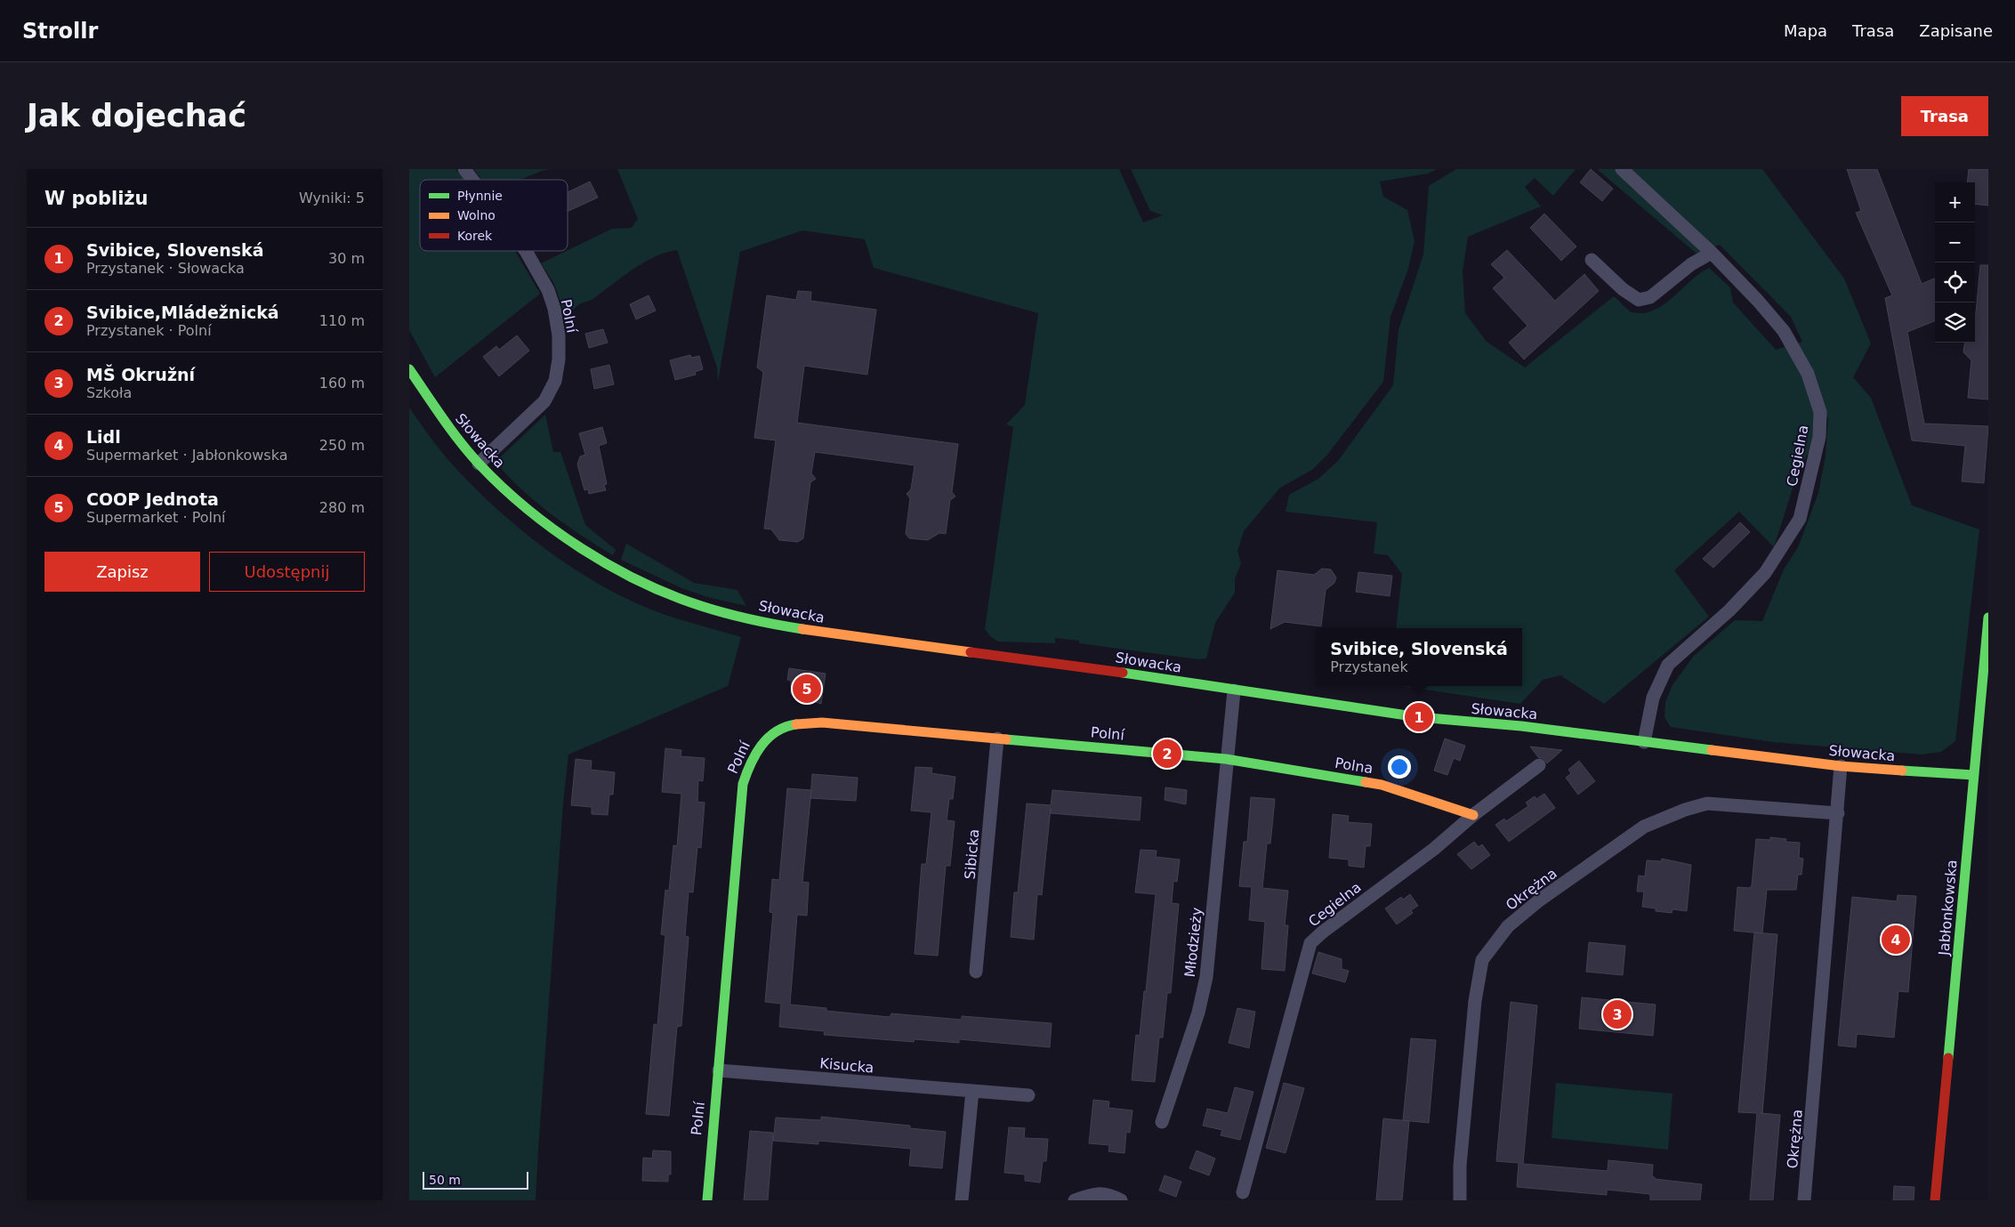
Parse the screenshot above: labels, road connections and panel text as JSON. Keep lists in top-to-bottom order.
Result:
{
  "streets": {
    "street": [
      "Polní",
      "Słowacka",
      "Cegielna",
      "Polna",
      "Sibicka",
      "Okrężna",
      "Jabłonkowska",
      "Młodzieży",
      "Kisucka"
    ]
  },
  "crossings": [
    ["Polní", "Słowacka"],
    ["Polní", "Polna"],
    ["Polní", "Sibicka"],
    ["Polní", "Młodzieży"],
    ["Polní", "Kisucka"],
    ["Słowacka", "Cegielna"],
    ["Słowacka", "Okrężna"],
    ["Słowacka", "Jabłonkowska"],
    ["Słowacka", "Młodzieży"],
    ["Cegielna", "Polna"],
    ["Polna", "Młodzieży"]
  ],
  "legend": ["Płynnie", "Wolno", "Korek"],
  "scale_bar": "50 m",
  "page": {
    "header": "Strollr",
    "nav": ["Mapa", "Trasa", "Zapisane"],
    "buttons": [
      "Trasa",
      ["Zapisz", "Udostępnij"]
    ],
    "title": "Jak dojechać",
    "heading": ["W pobliżu", "Wyniki: 5"],
    "map_buttons": ["+", "−"],
    "list": [
      {
        "mark": "1",
        "name": "Svibice, Slovenská",
        "note": "Przystanek · Słowacka",
        "value": "30 m"
      },
      {
        "mark": "2",
        "name": "Svibice,Mládežnická",
        "note": "Przystanek · Polní",
        "value": "110 m"
      },
      {
        "mark": "3",
        "name": "MŠ Okružní",
        "note": "Szkoła",
        "value": "160 m"
      },
      {
        "mark": "4",
        "name": "Lidl",
        "note": "Supermarket · Jabłonkowska",
        "value": "250 m"
      },
      {
        "mark": "5",
        "name": "COOP Jednota",
        "note": "Supermarket · Polní",
        "value": "280 m"
      }
    ],
    "popup": ["Svibice, Slovenská", "Przystanek"],
    "pins": [
      "5",
      "1",
      "2",
      "4",
      "3"
    ],
    "scale": "50 m"
  }
}
